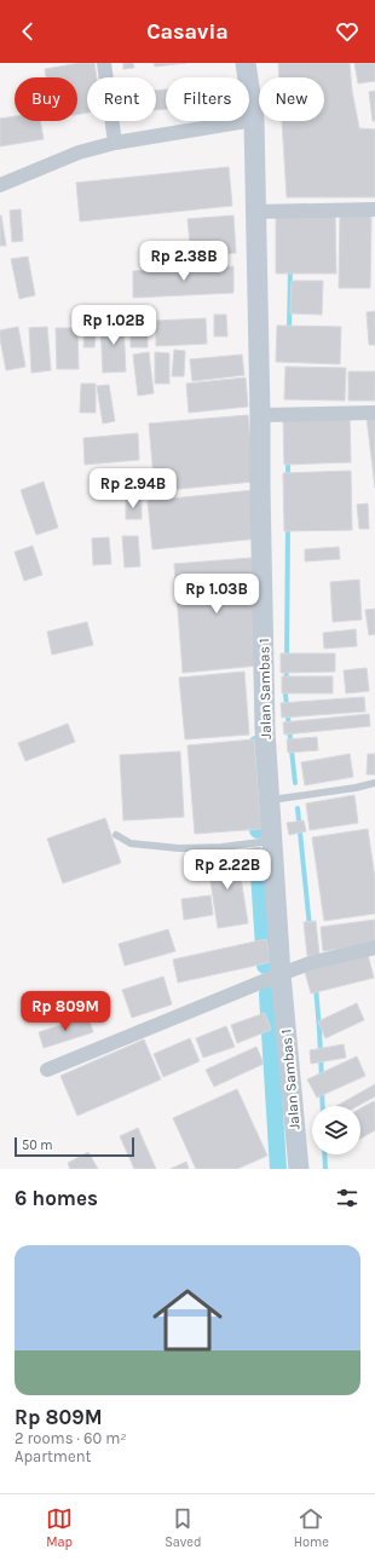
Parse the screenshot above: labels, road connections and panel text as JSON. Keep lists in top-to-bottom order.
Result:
{
  "streets": {
    "street": ["Jalan Sambas 1"]
  },
  "scale_bar": "50 m",
  "page": {
    "header": "Casavia",
    "chip": [
      "Buy",
      "Rent",
      "Filters",
      "New"
    ],
    "price": [
      "Rp 2.38B",
      "Rp 1.02B",
      "Rp 2.94B",
      "Rp 1.03B",
      "Rp 2.22B",
      "Rp 809M"
    ],
    "scale": "50 m",
    "heading": "6 homes",
    "list": [
      {
        "name": "Rp 809M",
        "note": "2 rooms · 60 m² · Apartment"
      }
    ],
    "tabs": ["Map", "Saved", "Home"]
  }
}
